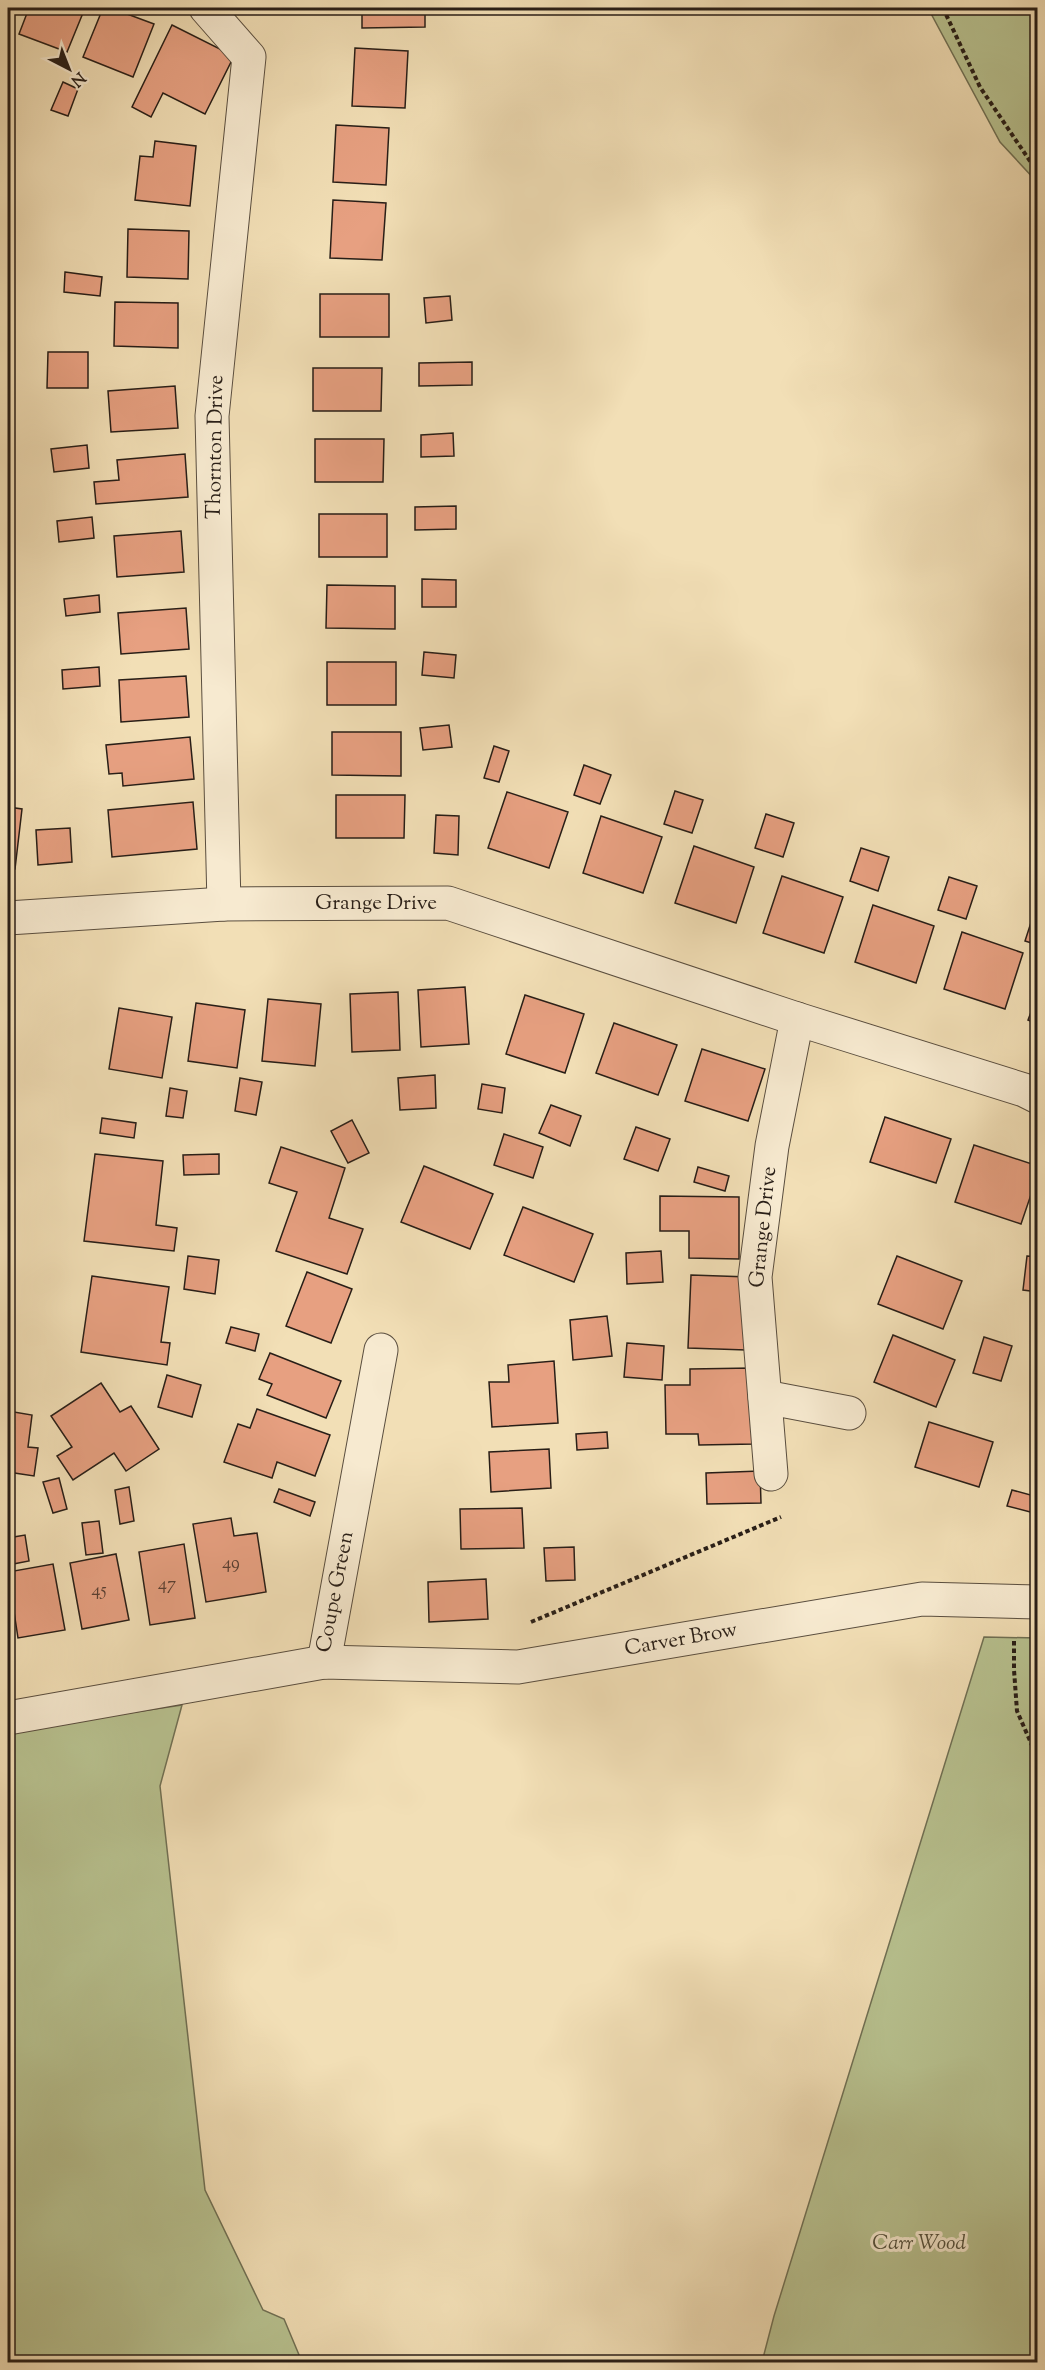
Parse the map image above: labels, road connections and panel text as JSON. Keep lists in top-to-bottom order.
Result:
{
  "streets": {
    "street": [
      "Thornton Drive",
      "Grange Drive",
      "Coupe Green",
      "Carver Brow"
    ]
  },
  "crossings": [
    ["Thornton Drive", "Grange Drive"],
    ["Coupe Green", "Carver Brow"]
  ],
  "parks": ["Carr Wood"],
  "house_numbers": ["49", "47", "45"],
  "north": "bottom right"
}
